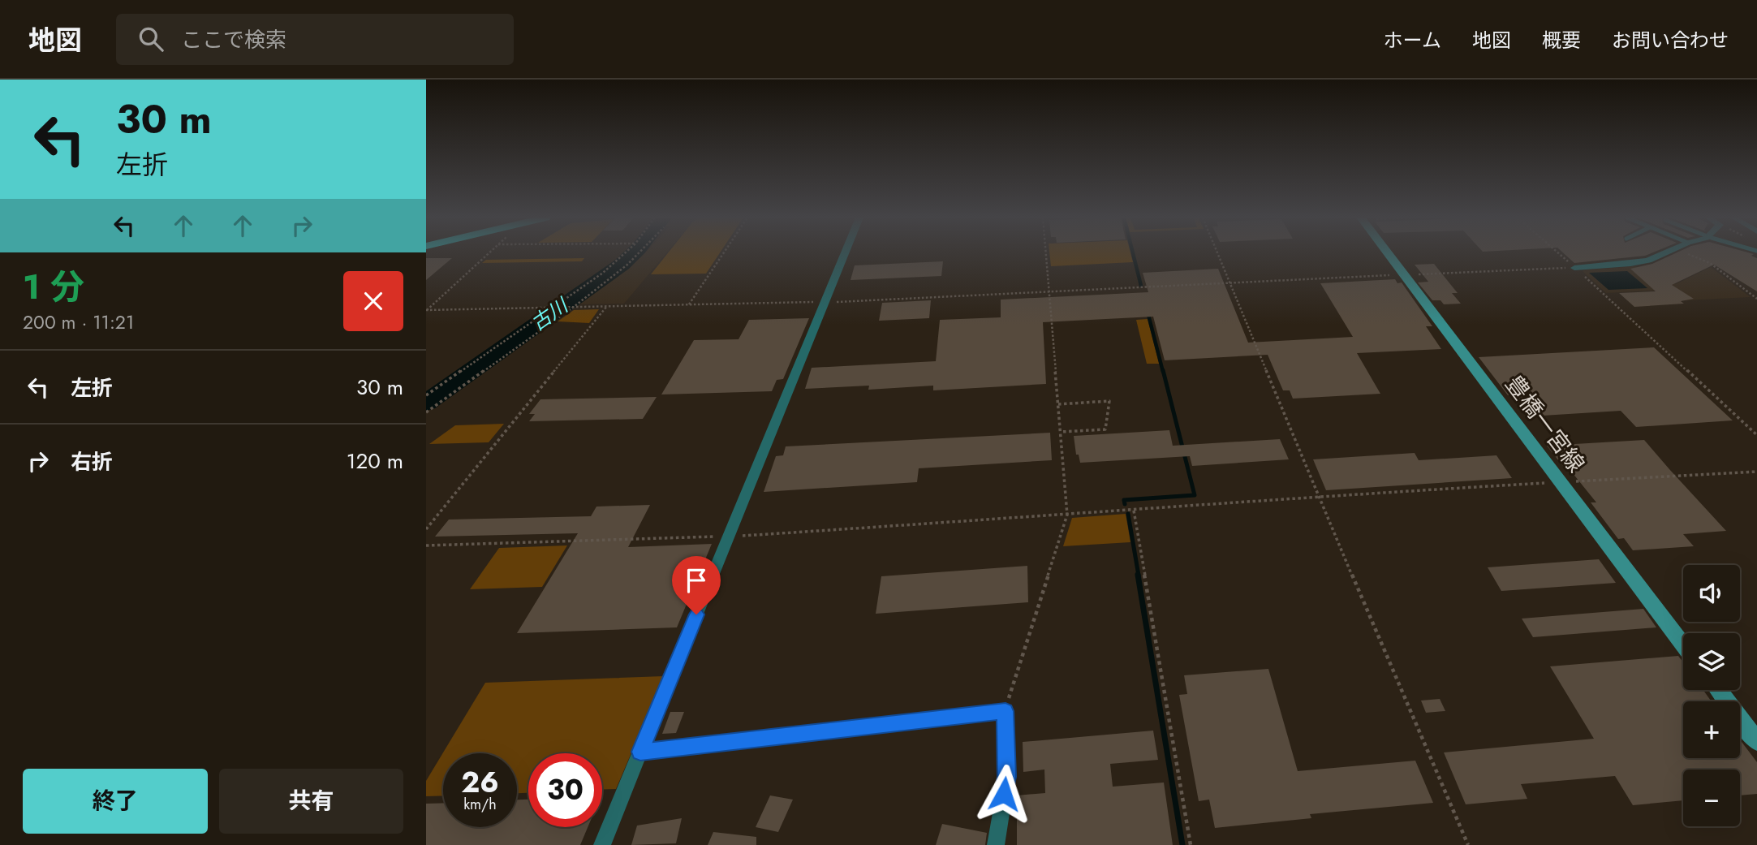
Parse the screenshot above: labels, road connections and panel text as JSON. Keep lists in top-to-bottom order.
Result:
{
  "streets": {
    "main road": ["豊橋一宮線"]
  },
  "water": ["古川"],
  "page": {
    "header": "地図",
    "search": "ここで検索",
    "nav": [
      "ホーム",
      "地図",
      "概要",
      "お問い合わせ"
    ],
    "turn": ["30 m", "左折"],
    "heading": ["1 分", "200 m · 11:21"],
    "list": [
      {
        "name": "左折",
        "value": "30 m"
      },
      {
        "name": "右折",
        "value": "120 m"
      }
    ],
    "map_buttons": ["+", "−"],
    "speed": "26 km/h",
    "limit": "30",
    "buttons": ["終了", "共有"]
  }
}
